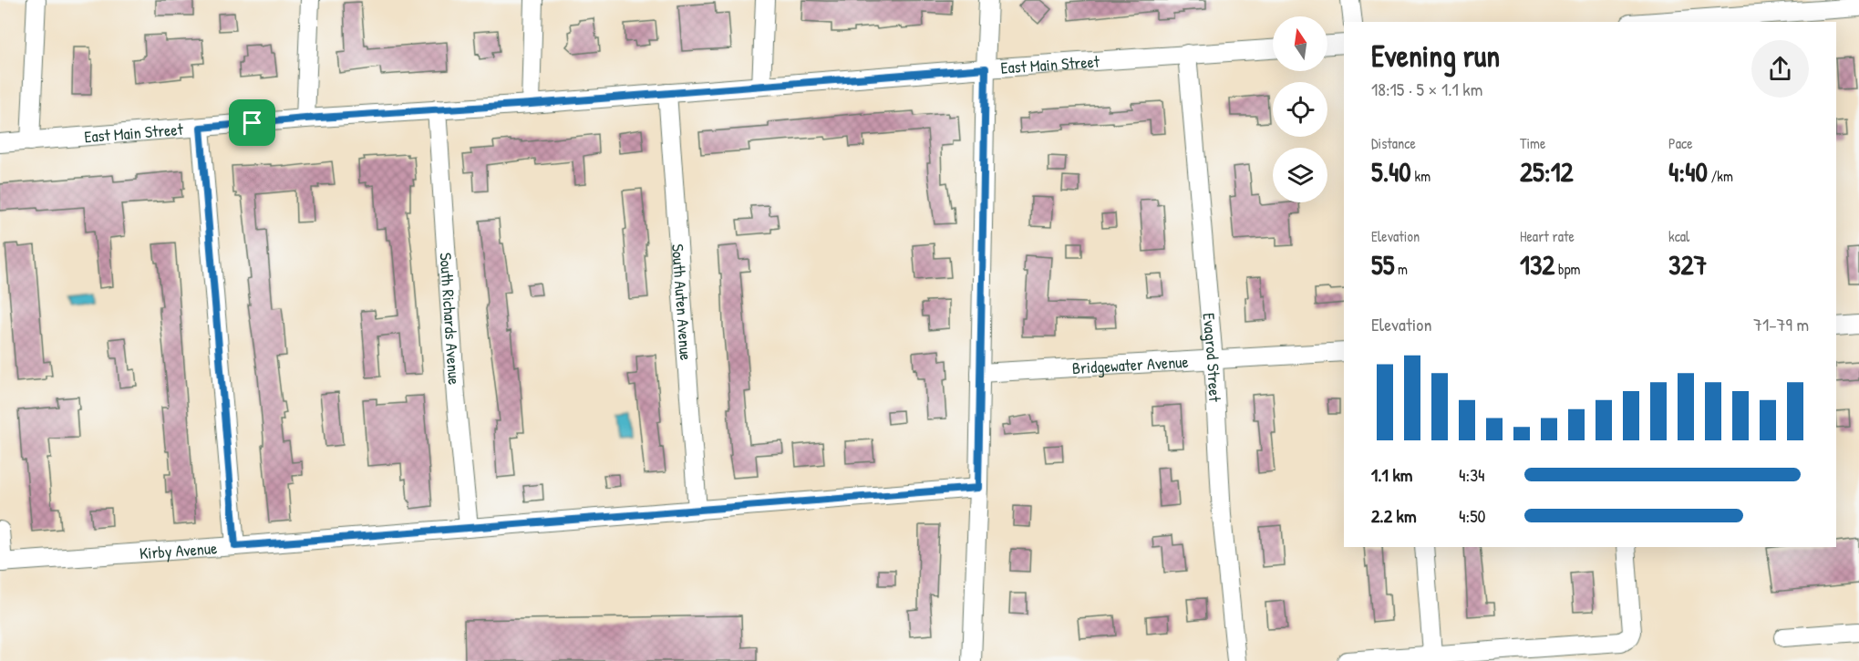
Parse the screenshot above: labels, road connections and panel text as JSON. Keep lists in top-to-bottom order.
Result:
{
  "streets": {
    "street": [
      "East Main Street",
      "South Auten Avenue",
      "South Richards Avenue",
      "Evagrod Street",
      "Bridgewater Avenue",
      "Kirby Avenue"
    ]
  },
  "crossings": [
    ["East Main Street", "South Auten Avenue"],
    ["East Main Street", "South Richards Avenue"],
    ["East Main Street", "Evagrod Street"],
    ["South Auten Avenue", "Kirby Avenue"],
    ["South Richards Avenue", "Kirby Avenue"],
    ["Evagrod Street", "Bridgewater Avenue"]
  ],
  "north": "top",
  "page": {
    "heading": ["Evening run", "18:15 · 5 × 1.1 km"],
    "stats": [
      ["Distance", "5.40 km"],
      ["Time", "25:12"],
      ["Pace", "4:40 /km"],
      ["Elevation", "55 m"],
      ["Heart rate", "132 bpm"],
      ["kcal", "327"]
    ],
    "chart": ["Elevation", "71–79 m"],
    "list": [
      {
        "name": "1.1 km",
        "note": "4:34"
      },
      {
        "name": "2.2 km",
        "note": "4:50"
      }
    ]
  }
}
